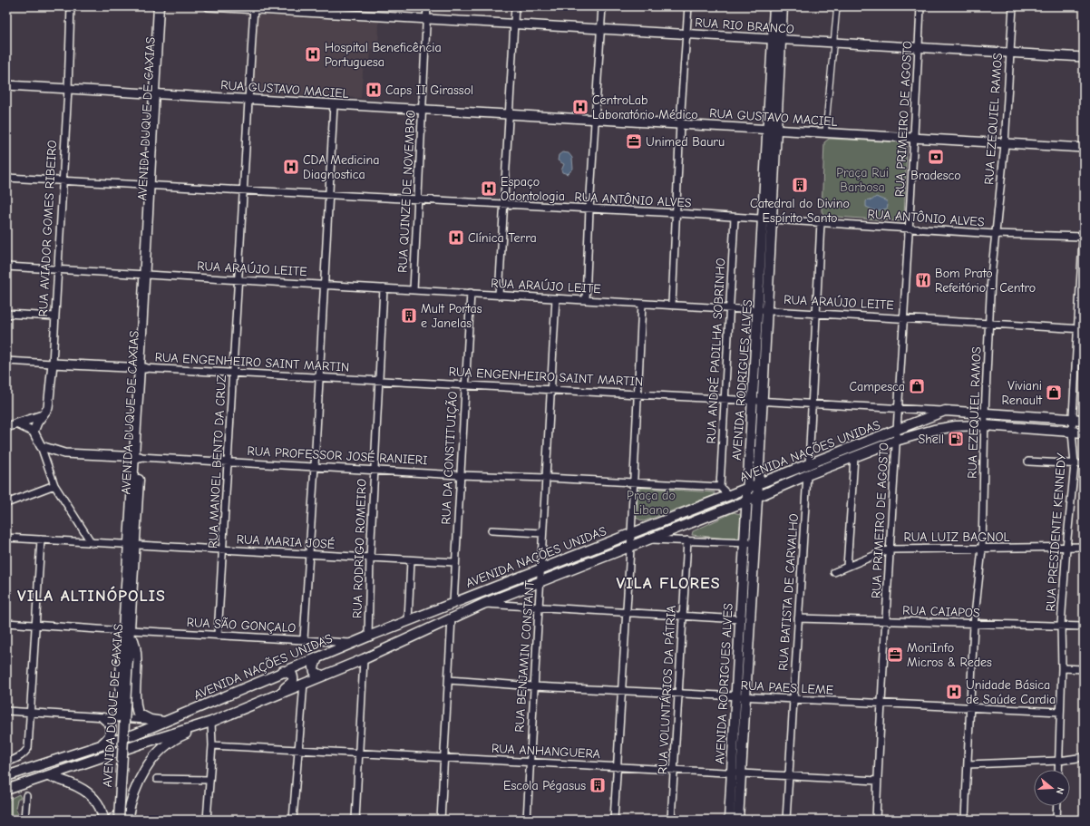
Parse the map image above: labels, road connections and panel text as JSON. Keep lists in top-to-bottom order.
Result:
{
  "streets": {
    "main road": ["AVENIDA DUQUE DE CAXIAS", "AVENIDA RODRIGUES ALVES", "AVENIDA NAÇÕES UNIDAS"],
    "street": [
      "RUA RIO BRANCO",
      "RUA GUSTAVO MACIEL",
      "RUA PRIMEIRO DE AGOSTO",
      "RUA EZEQUIEL RAMOS",
      "RUA QUINZE DE NOVEMBRO",
      "RUA ANTÔNIO ALVES",
      "RUA AVIADOR GOMES RIBEIRO",
      "RUA ARAÚJO LEITE",
      "RUA ANDRÉ PADILHA SOBRINHO",
      "RUA ENGENHEIRO SAINT MARTIN",
      "RUA PROFESSOR JOSÉ RANIERI",
      "RUA DA CONSTITUIÇÃO",
      "RUA MANOEL BENTO DA CRUZ",
      "RUA PRESIDENTE KENNEDY",
      "RUA LUIZ BAGNOL",
      "RUA MARIA JOSÉ",
      "RUA RODRIGO ROMEIRO",
      "RUA BATISTA DE CARVALHO",
      "RUA CAIAPOS",
      "RUA SÃO GONÇALO",
      "RUA BENJAMIN CONSTANT",
      "RUA PAES LEME",
      "RUA VOLUNTÁRIOS DA PÁTRIA",
      "RUA ANHANGUERA"
    ]
  },
  "crossings": [
    ["RUA RIO BRANCO", "RUA PRIMEIRO DE AGOSTO"],
    ["RUA RIO BRANCO", "RUA EZEQUIEL RAMOS"],
    ["RUA RIO BRANCO", "RUA QUINZE DE NOVEMBRO"],
    ["RUA RIO BRANCO", "AVENIDA RODRIGUES ALVES"],
    ["RUA RIO BRANCO", "RUA MANOEL BENTO DA CRUZ"],
    ["RUA GUSTAVO MACIEL", "AVENIDA DUQUE DE CAXIAS"],
    ["RUA GUSTAVO MACIEL", "RUA PRIMEIRO DE AGOSTO"],
    ["RUA GUSTAVO MACIEL", "RUA EZEQUIEL RAMOS"],
    ["RUA GUSTAVO MACIEL", "RUA QUINZE DE NOVEMBRO"],
    ["RUA GUSTAVO MACIEL", "RUA AVIADOR GOMES RIBEIRO"],
    ["RUA GUSTAVO MACIEL", "AVENIDA RODRIGUES ALVES"],
    ["RUA GUSTAVO MACIEL", "RUA MANOEL BENTO DA CRUZ"],
    ["AVENIDA DUQUE DE CAXIAS", "RUA ANTÔNIO ALVES"],
    ["AVENIDA DUQUE DE CAXIAS", "RUA ARAÚJO LEITE"],
    ["AVENIDA DUQUE DE CAXIAS", "RUA ENGENHEIRO SAINT MARTIN"],
    ["AVENIDA DUQUE DE CAXIAS", "RUA PROFESSOR JOSÉ RANIERI"],
    ["AVENIDA DUQUE DE CAXIAS", "RUA MARIA JOSÉ"],
    ["AVENIDA DUQUE DE CAXIAS", "RUA SÃO GONÇALO"],
    ["RUA PRIMEIRO DE AGOSTO", "RUA ANTÔNIO ALVES"],
    ["RUA PRIMEIRO DE AGOSTO", "RUA ARAÚJO LEITE"],
    ["RUA PRIMEIRO DE AGOSTO", "RUA ENGENHEIRO SAINT MARTIN"],
    ["RUA PRIMEIRO DE AGOSTO", "AVENIDA NAÇÕES UNIDAS"],
    ["RUA PRIMEIRO DE AGOSTO", "RUA LUIZ BAGNOL"],
    ["RUA PRIMEIRO DE AGOSTO", "RUA CAIAPOS"],
    ["RUA PRIMEIRO DE AGOSTO", "RUA PAES LEME"],
    ["RUA PRIMEIRO DE AGOSTO", "RUA ANHANGUERA"],
    ["RUA EZEQUIEL RAMOS", "RUA ANTÔNIO ALVES"],
    ["RUA EZEQUIEL RAMOS", "RUA ARAÚJO LEITE"],
    ["RUA EZEQUIEL RAMOS", "AVENIDA NAÇÕES UNIDAS"],
    ["RUA EZEQUIEL RAMOS", "RUA LUIZ BAGNOL"],
    ["RUA EZEQUIEL RAMOS", "RUA CAIAPOS"],
    ["RUA EZEQUIEL RAMOS", "RUA PAES LEME"],
    ["RUA QUINZE DE NOVEMBRO", "RUA ANTÔNIO ALVES"],
    ["RUA QUINZE DE NOVEMBRO", "RUA ARAÚJO LEITE"],
    ["RUA ANTÔNIO ALVES", "RUA AVIADOR GOMES RIBEIRO"],
    ["RUA ANTÔNIO ALVES", "RUA ANDRÉ PADILHA SOBRINHO"],
    ["RUA ANTÔNIO ALVES", "AVENIDA RODRIGUES ALVES"],
    ["RUA ANTÔNIO ALVES", "RUA MANOEL BENTO DA CRUZ"],
    ["RUA ANTÔNIO ALVES", "RUA PRESIDENTE KENNEDY"],
    ["RUA AVIADOR GOMES RIBEIRO", "RUA ARAÚJO LEITE"],
    ["RUA ARAÚJO LEITE", "RUA ANDRÉ PADILHA SOBRINHO"],
    ["RUA ARAÚJO LEITE", "AVENIDA RODRIGUES ALVES"],
    ["RUA ARAÚJO LEITE", "RUA DA CONSTITUIÇÃO"],
    ["RUA ARAÚJO LEITE", "RUA MANOEL BENTO DA CRUZ"],
    ["RUA ARAÚJO LEITE", "RUA PRESIDENTE KENNEDY"],
    ["RUA ARAÚJO LEITE", "RUA RODRIGO ROMEIRO"],
    ["RUA ARAÚJO LEITE", "RUA BENJAMIN CONSTANT"],
    ["RUA ANDRÉ PADILHA SOBRINHO", "RUA ENGENHEIRO SAINT MARTIN"],
    ["RUA ENGENHEIRO SAINT MARTIN", "AVENIDA RODRIGUES ALVES"],
    ["RUA ENGENHEIRO SAINT MARTIN", "AVENIDA NAÇÕES UNIDAS"],
    ["RUA ENGENHEIRO SAINT MARTIN", "RUA DA CONSTITUIÇÃO"],
    ["RUA ENGENHEIRO SAINT MARTIN", "RUA MANOEL BENTO DA CRUZ"],
    ["RUA ENGENHEIRO SAINT MARTIN", "RUA RODRIGO ROMEIRO"],
    ["RUA ENGENHEIRO SAINT MARTIN", "RUA BENJAMIN CONSTANT"],
    ["AVENIDA RODRIGUES ALVES", "AVENIDA NAÇÕES UNIDAS"],
    ["AVENIDA RODRIGUES ALVES", "RUA PAES LEME"],
    ["AVENIDA RODRIGUES ALVES", "RUA ANHANGUERA"],
    ["AVENIDA NAÇÕES UNIDAS", "RUA DA CONSTITUIÇÃO"],
    ["AVENIDA NAÇÕES UNIDAS", "RUA PRESIDENTE KENNEDY"],
    ["AVENIDA NAÇÕES UNIDAS", "RUA RODRIGO ROMEIRO"],
    ["AVENIDA NAÇÕES UNIDAS", "RUA BATISTA DE CARVALHO"],
    ["AVENIDA NAÇÕES UNIDAS", "RUA SÃO GONÇALO"],
    ["AVENIDA NAÇÕES UNIDAS", "RUA BENJAMIN CONSTANT"],
    ["RUA PROFESSOR JOSÉ RANIERI", "RUA DA CONSTITUIÇÃO"],
    ["RUA PROFESSOR JOSÉ RANIERI", "RUA MANOEL BENTO DA CRUZ"],
    ["RUA PROFESSOR JOSÉ RANIERI", "RUA RODRIGO ROMEIRO"],
    ["RUA PROFESSOR JOSÉ RANIERI", "RUA BENJAMIN CONSTANT"],
    ["RUA DA CONSTITUIÇÃO", "RUA MARIA JOSÉ"],
    ["RUA MANOEL BENTO DA CRUZ", "RUA MARIA JOSÉ"],
    ["RUA MANOEL BENTO DA CRUZ", "RUA SÃO GONÇALO"],
    ["RUA PRESIDENTE KENNEDY", "RUA LUIZ BAGNOL"],
    ["RUA PRESIDENTE KENNEDY", "RUA CAIAPOS"],
    ["RUA PRESIDENTE KENNEDY", "RUA PAES LEME"],
    ["RUA MARIA JOSÉ", "RUA RODRIGO ROMEIRO"],
    ["RUA BATISTA DE CARVALHO", "RUA CAIAPOS"],
    ["RUA BATISTA DE CARVALHO", "RUA PAES LEME"],
    ["RUA BATISTA DE CARVALHO", "RUA ANHANGUERA"],
    ["RUA BENJAMIN CONSTANT", "RUA PAES LEME"],
    ["RUA BENJAMIN CONSTANT", "RUA ANHANGUERA"],
    ["RUA PAES LEME", "RUA VOLUNTÁRIOS DA PÁTRIA"],
    ["RUA VOLUNTÁRIOS DA PÁTRIA", "RUA ANHANGUERA"]
  ],
  "districts": ["VILA FLORES", "VILA ALTINÓPOLIS"],
  "parks": ["Praça Rui Barbosa", "Praça do Libano"],
  "places": {
    "hospital": [
      "Hospital Beneficência Portuguesa",
      "Caps II Girassol",
      "CentroLab Laboratório Médico",
      "CDA Medicina Diagnostica",
      "Espaço Odontologia",
      "Clínica Terra",
      "Unidade Básica de Saúde Cardia"
    ],
    "office": ["Unimed Bauru", "MoriInfo Micros & Redes"],
    "bank": ["Bradesco"],
    "building": ["Catedral do Divino Espírito Santo", "Mult Portas e Janelas", "Escola Pégasus"],
    "restaurant": ["Bom Prato Refeitório - Centro"],
    "shop": ["Campesca", "Viviani Renault"],
    "fuel station": ["Shell"]
  },
  "north": "right"
}
